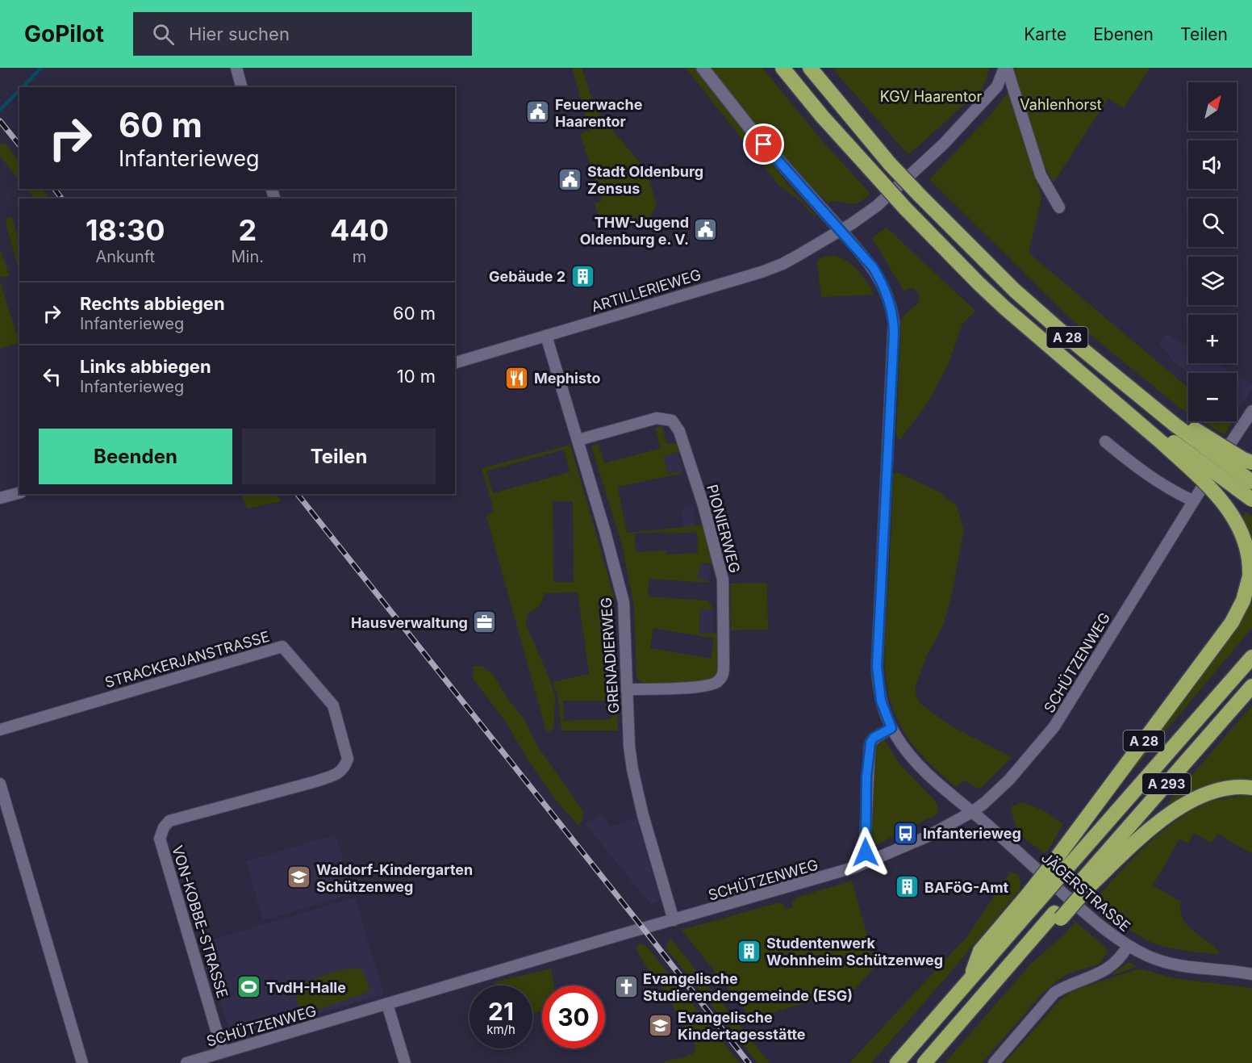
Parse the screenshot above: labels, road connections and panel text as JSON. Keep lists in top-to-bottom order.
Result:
{
  "streets": {
    "highway": ["A 28", "A 293"],
    "street": [
      "ARTILLERIEWEG",
      "PIONIERWEG",
      "GRENADIERWEG",
      "STRACKERJANSTRASSE",
      "SCHÜTZENWEG",
      "JÄGERSTRASSE",
      "VON-KOBBE-STRASSE"
    ]
  },
  "crossings": [
    ["ARTILLERIEWEG", "GRENADIERWEG"],
    ["A 28", "A 293"],
    ["PIONIERWEG", "GRENADIERWEG"],
    ["GRENADIERWEG", "SCHÜTZENWEG"],
    ["STRACKERJANSTRASSE", "VON-KOBBE-STRASSE"],
    ["SCHÜTZENWEG", "JÄGERSTRASSE"],
    ["SCHÜTZENWEG", "VON-KOBBE-STRASSE"]
  ],
  "parks": ["KGV Haarentor", "Vahlenhorst"],
  "places": {
    "public building": ["Feuerwache Haarentor", "Stadt Oldenburg Zensus", "THW-Jugend Oldenburg e. V."],
    "building": ["Gebäude 2", "BAFöG-Amt", "Studentenwerk Wohnheim Schützenweg"],
    "restaurant": ["Mephisto"],
    "office": ["Hausverwaltung"],
    "bus stop": ["Infanterieweg"],
    "school or university": ["Waldorf-Kindergarten Schützenweg", "Evangelische Kindertagesstätte"],
    "church": ["Evangelische Studierendengemeinde (ESG)"],
    "sports": ["TvdH-Halle"]
  },
  "north": "top right",
  "page": {
    "header": "GoPilot",
    "search": "Hier suchen",
    "nav": ["Karte", "Ebenen", "Teilen"],
    "map_buttons": ["+", "−"],
    "turn": ["60 m", "Infanterieweg"],
    "eta": [
      "18:30",
      "Ankunft",
      "2",
      "Min.",
      "440",
      "m"
    ],
    "list": [
      {
        "name": "Rechts abbiegen",
        "note": "Infanterieweg",
        "value": "60 m"
      },
      {
        "name": "Links abbiegen",
        "note": "Infanterieweg",
        "value": "10 m"
      }
    ],
    "buttons": ["Beenden", "Teilen"],
    "speed": "21 km/h",
    "limit": "30"
  }
}
